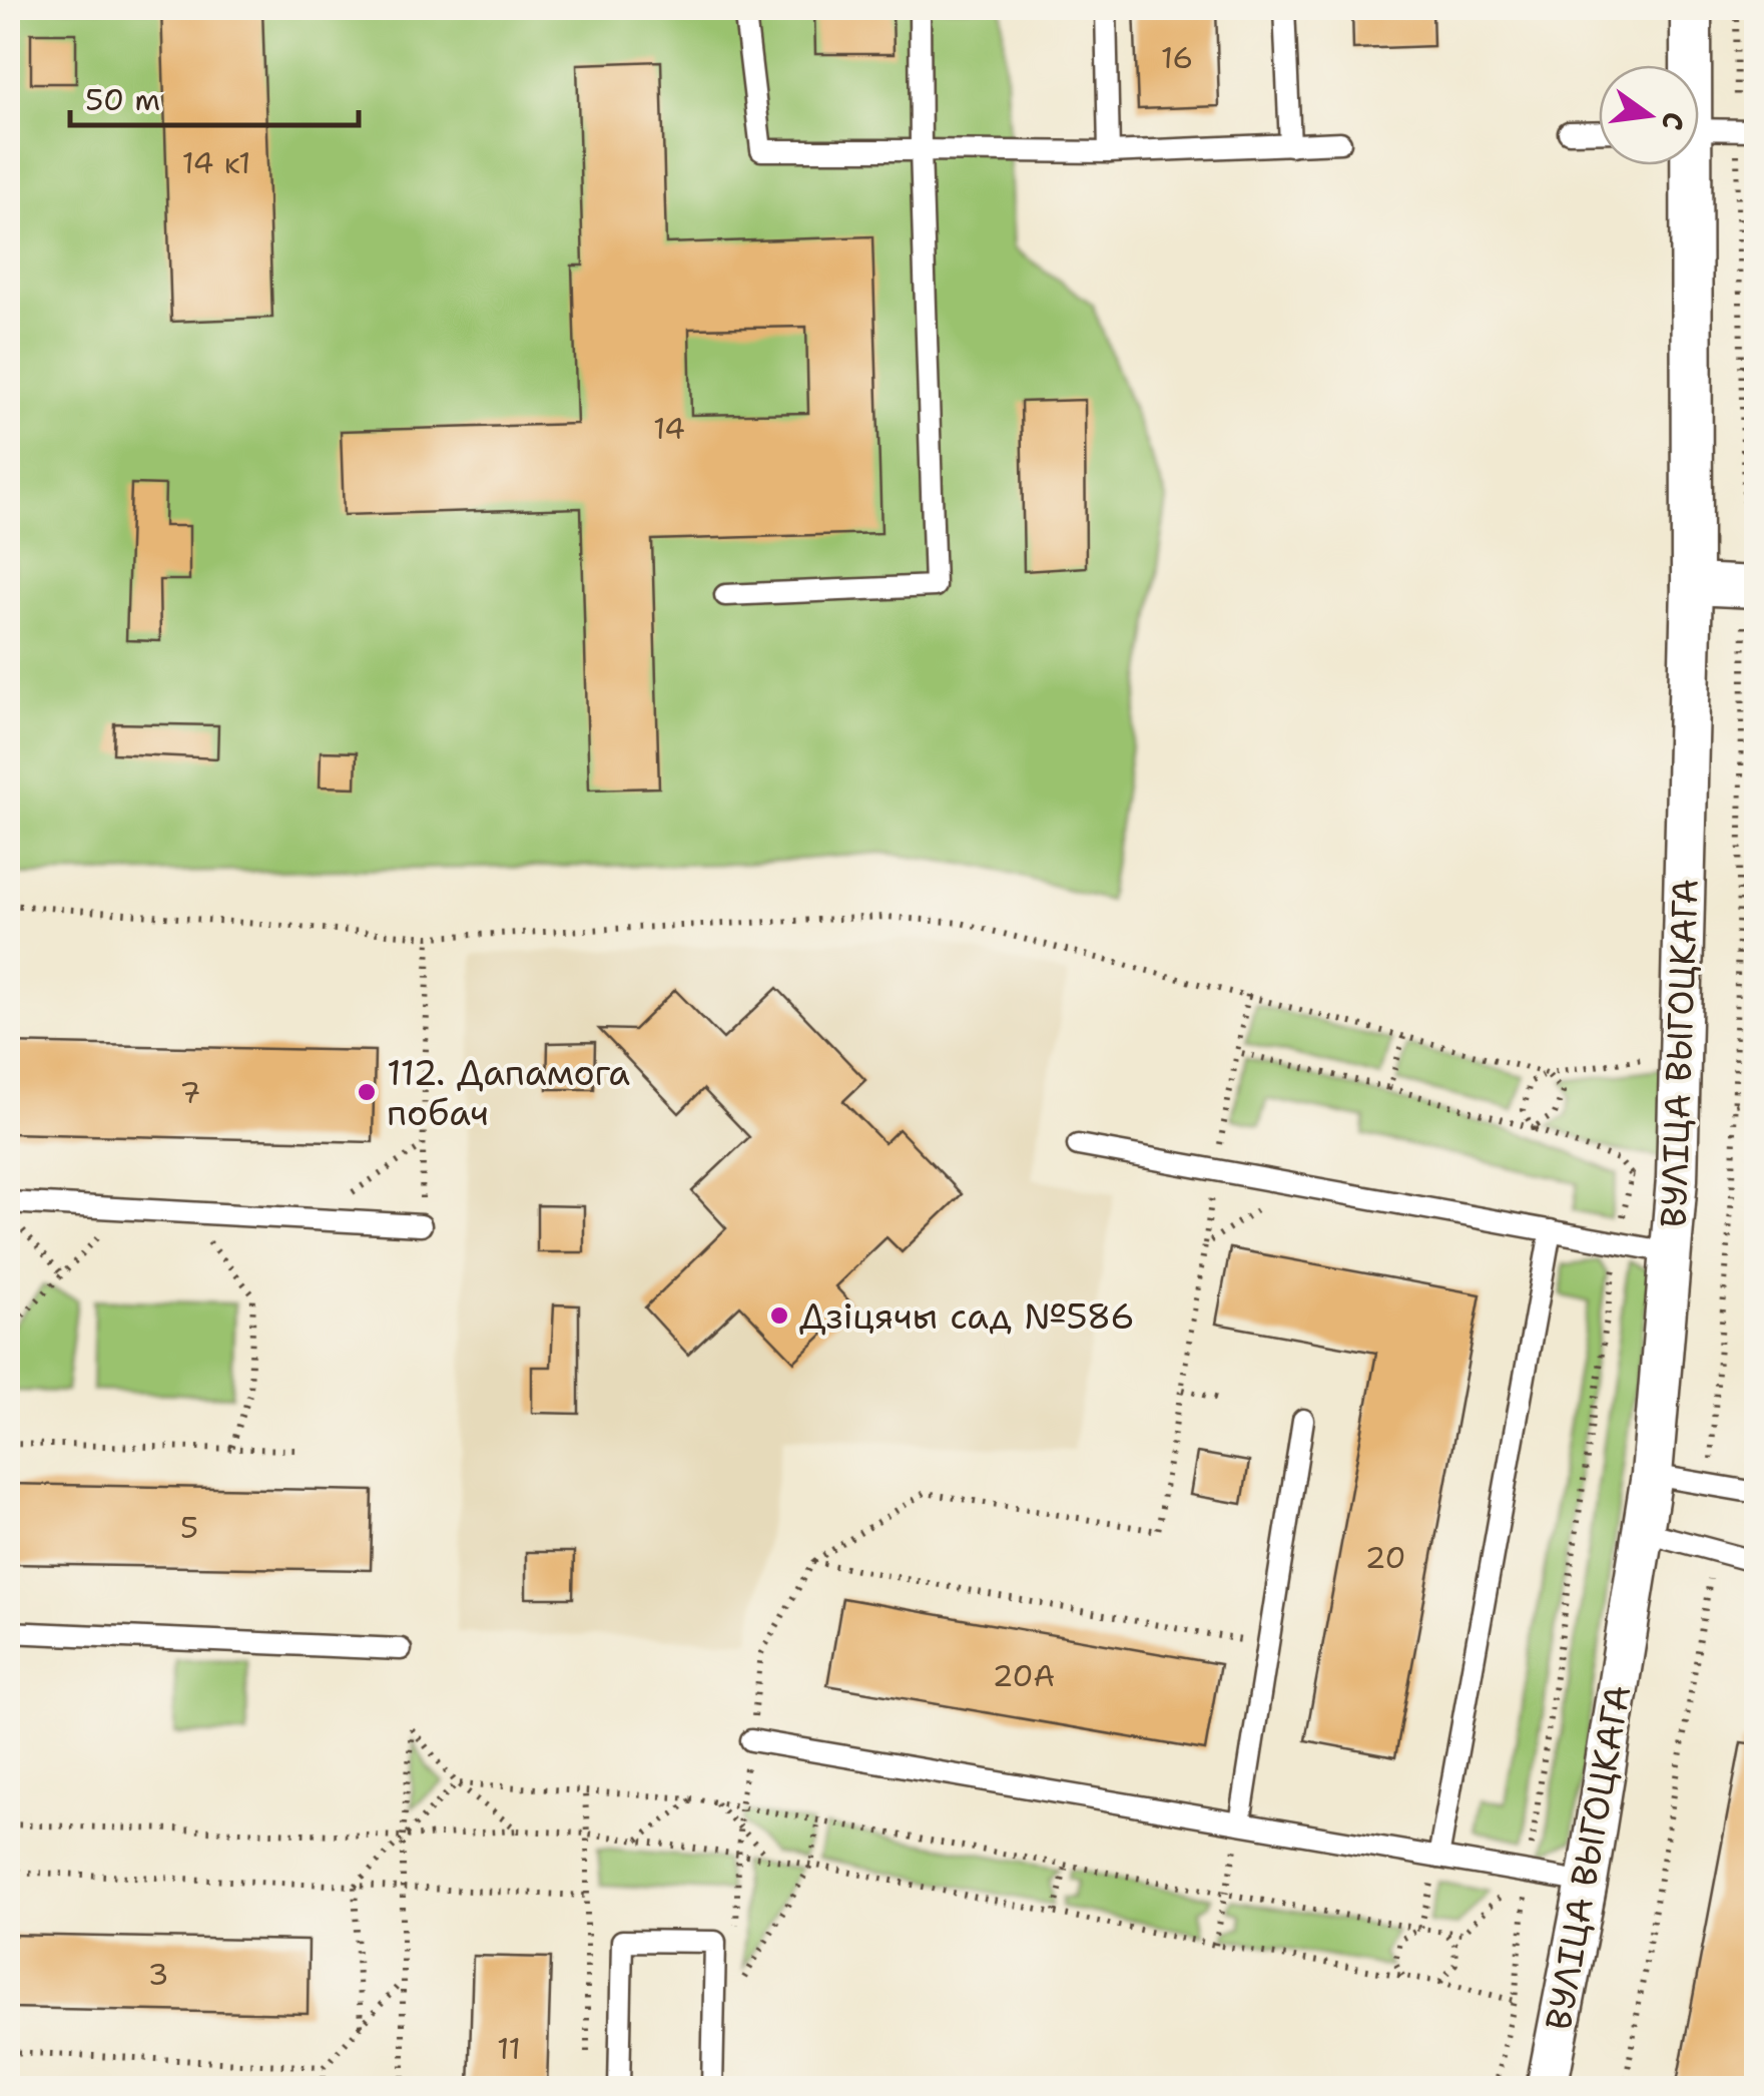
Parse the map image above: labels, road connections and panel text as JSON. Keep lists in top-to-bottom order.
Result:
{
  "streets": {
    "street": ["ВУЛІЦА ВЫГОЦКАГА"]
  },
  "places": ["112. Дапамога побач", "Дзіцячы сад №586"],
  "house_numbers": [
    "16",
    "14 к1",
    "14",
    "7",
    "5",
    "20",
    "20А",
    "3",
    "11"
  ],
  "scale_bar": "50 m",
  "north": "right"
}
